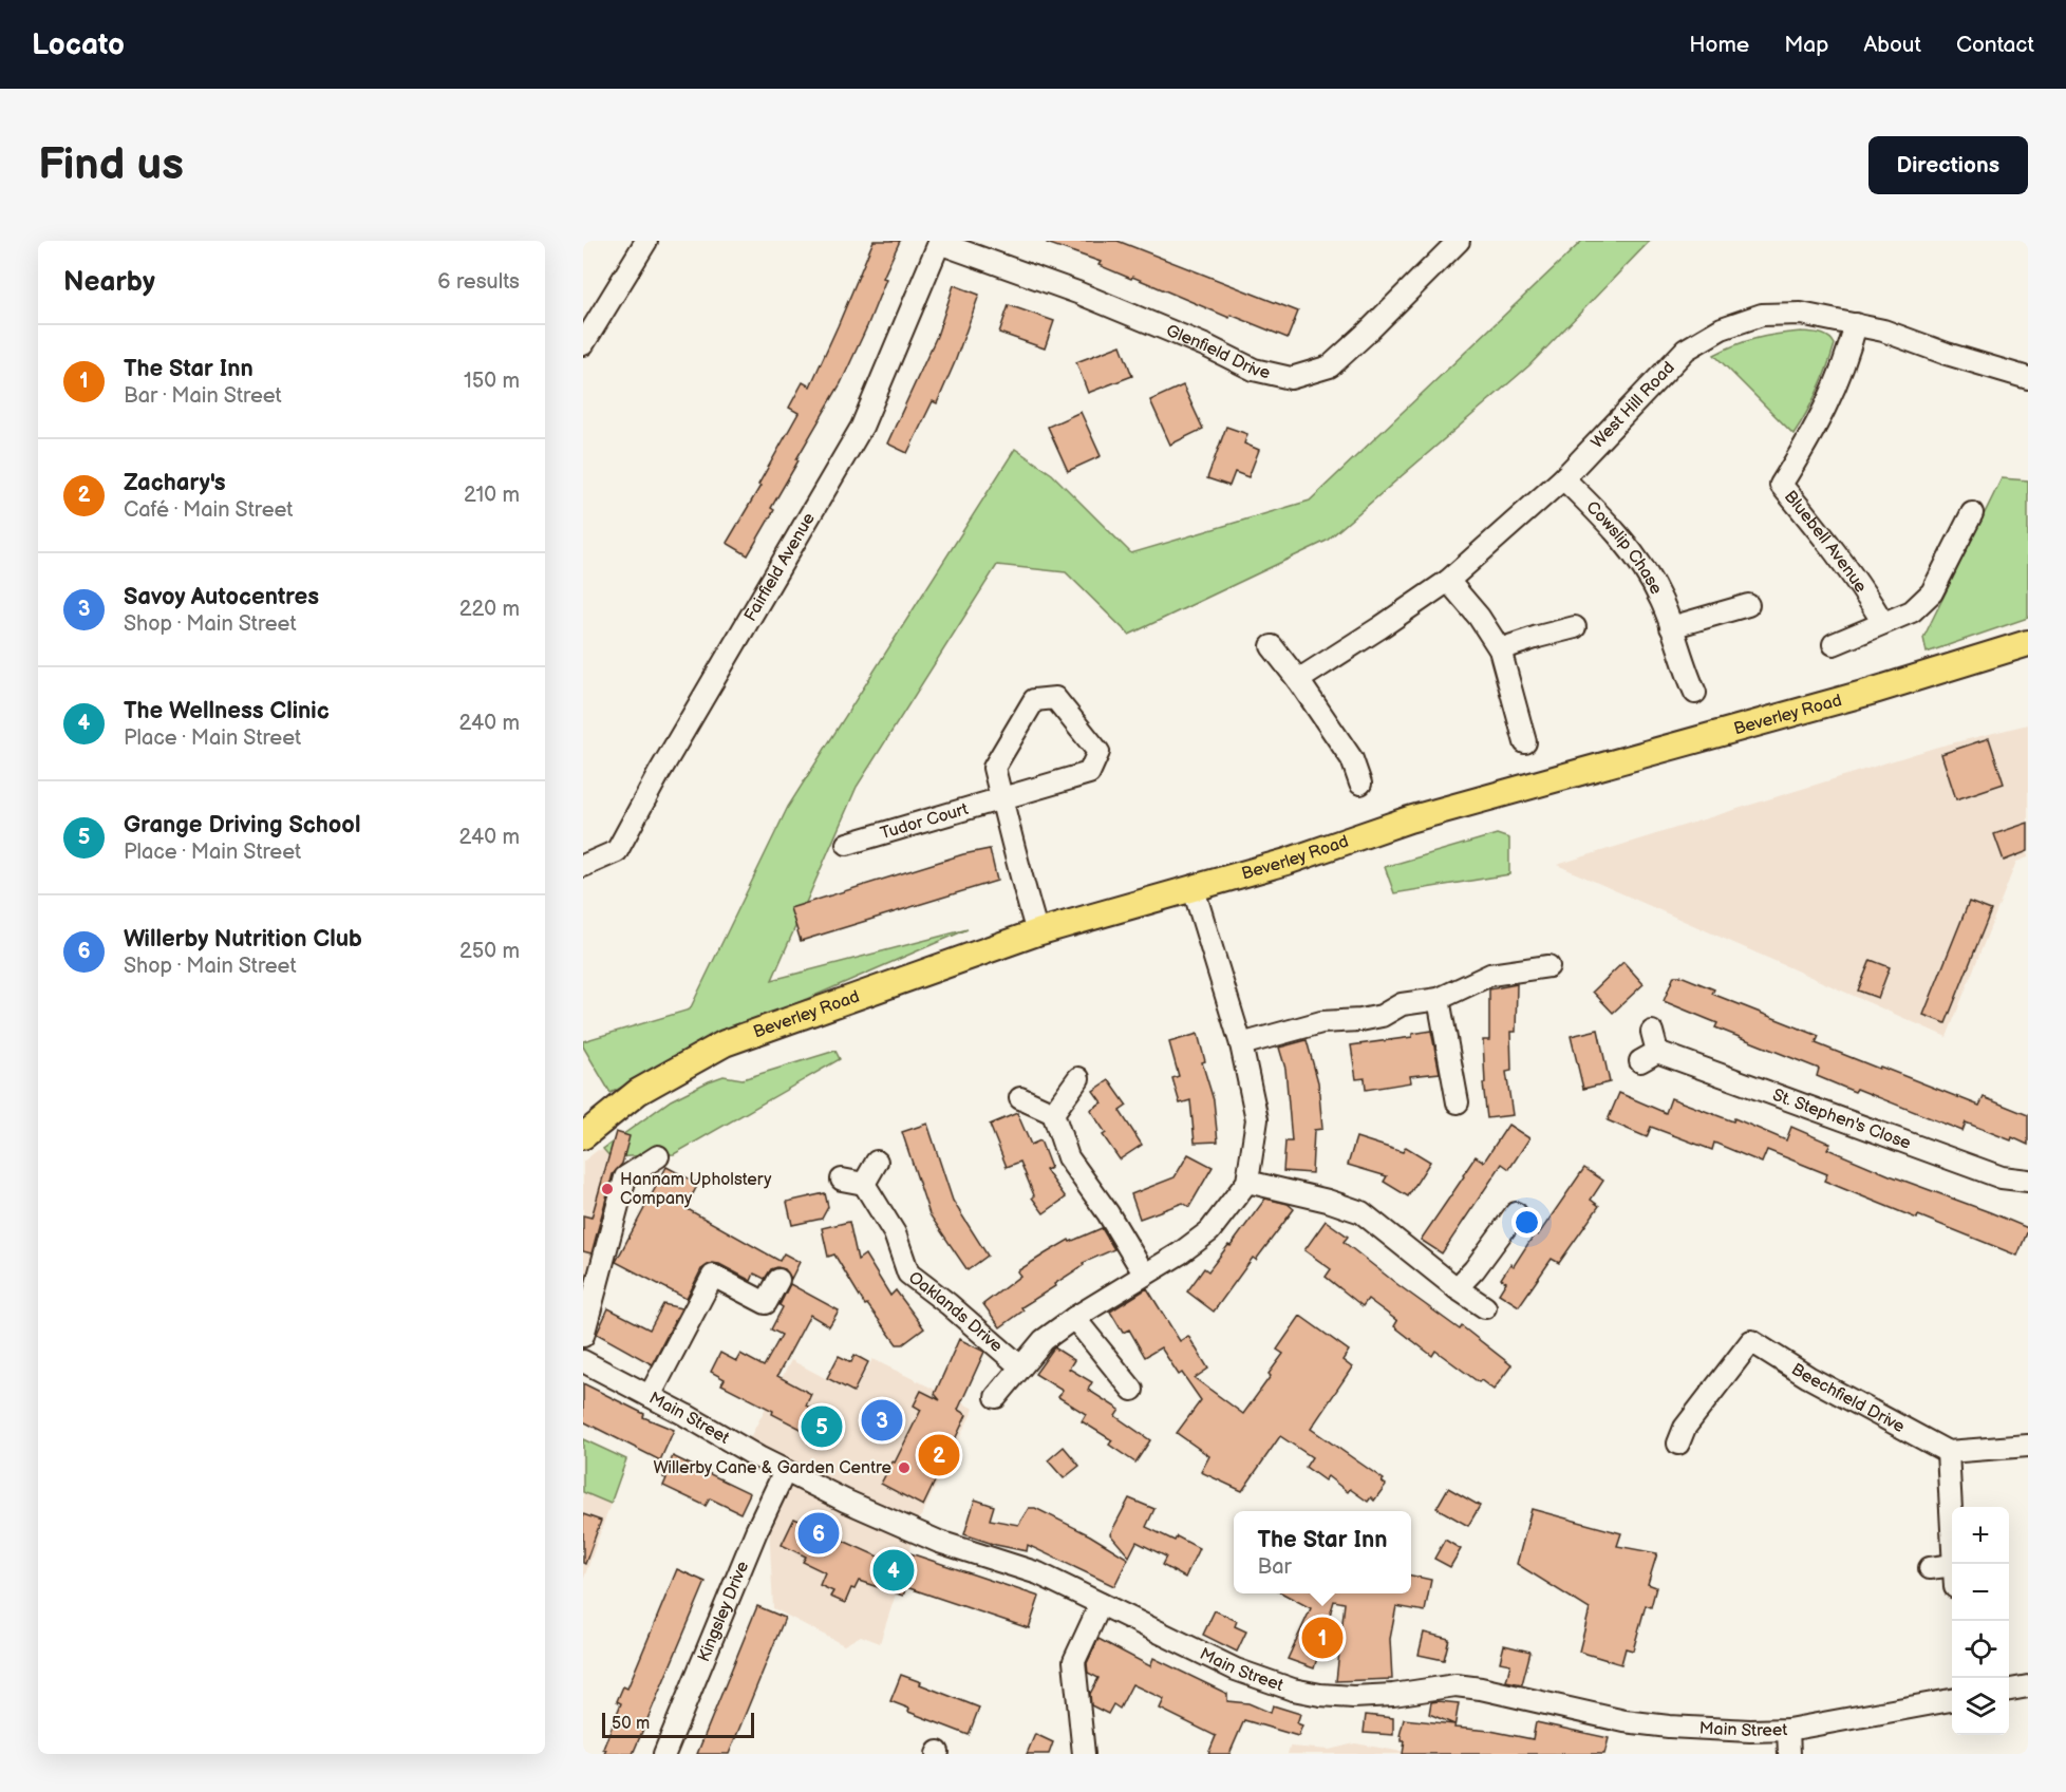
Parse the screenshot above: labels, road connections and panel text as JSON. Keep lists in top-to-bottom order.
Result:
{
  "streets": {
    "main road": ["Beverley Road"],
    "street": [
      "Glenfield Drive",
      "West Hill Road",
      "Bluebell Avenue",
      "Cowslip Chase",
      "Fairfield Avenue",
      "Tudor Court",
      "St. Stephen's Close",
      "Oaklands Drive",
      "Beechfield Drive",
      "Main Street",
      "Kingsley Drive"
    ]
  },
  "crossings": [
    ["Glenfield Drive", "Fairfield Avenue"],
    ["West Hill Road", "Bluebell Avenue"],
    ["West Hill Road", "Cowslip Chase"],
    ["Beverley Road", "Tudor Court"],
    ["Main Street", "Kingsley Drive"]
  ],
  "places": ["Hannam Upholstery Company", "Willerby Cane & Garden Centre"],
  "scale_bar": "50 m",
  "page": {
    "header": "Locato",
    "nav": [
      "Home",
      "Map",
      "About",
      "Contact"
    ],
    "buttons": "Directions",
    "title": "Find us",
    "heading": ["Nearby", "6 results"],
    "list": [
      {
        "mark": "1",
        "name": "The Star Inn",
        "note": "Bar · Main Street",
        "value": "150 m"
      },
      {
        "mark": "2",
        "name": "Zachary's",
        "note": "Café · Main Street",
        "value": "210 m"
      },
      {
        "mark": "3",
        "name": "Savoy Autocentres",
        "note": "Shop · Main Street",
        "value": "220 m"
      },
      {
        "mark": "4",
        "name": "The Wellness Clinic",
        "note": "Place · Main Street",
        "value": "240 m"
      },
      {
        "mark": "5",
        "name": "Grange Driving School",
        "note": "Place · Main Street",
        "value": "240 m"
      },
      {
        "mark": "6",
        "name": "Willerby Nutrition Club",
        "note": "Shop · Main Street",
        "value": "250 m"
      }
    ],
    "pins": [
      "3",
      "5",
      "2",
      "6",
      "4",
      "1"
    ],
    "map_buttons": ["+", "−"],
    "popup": ["The Star Inn", "Bar"],
    "scale": "50 m"
  }
}
